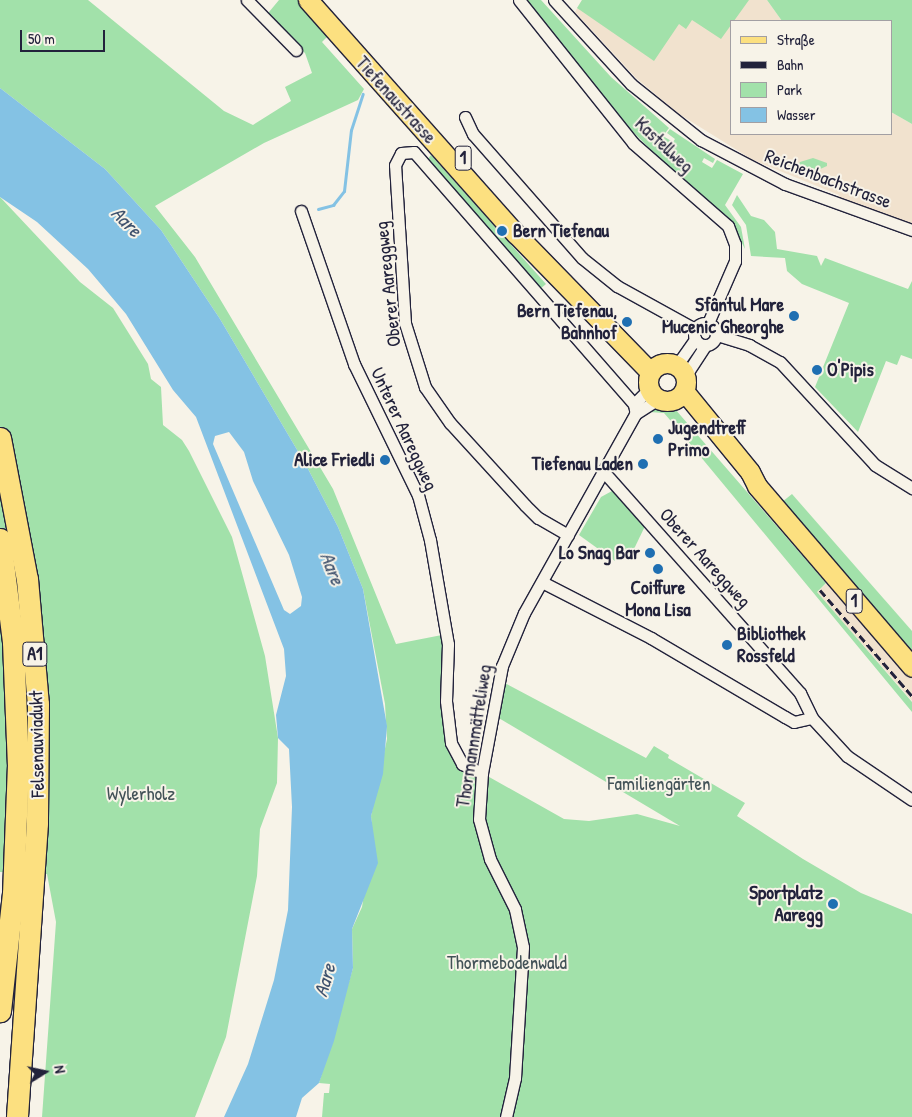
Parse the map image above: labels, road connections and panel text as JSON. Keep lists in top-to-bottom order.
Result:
{
  "streets": {
    "highway": ["A1", "Felsenauviadukt"],
    "main road": ["Tiefenaustrasse", "1"],
    "street": [
      "Kastellweg",
      "Reichenbachstrasse",
      "Oberer Aareggweg",
      "Unterer Aareggweg",
      "Thormannmätteliweg"
    ]
  },
  "crossings": [
    ["Tiefenaustrasse", "Oberer Aareggweg"],
    ["Tiefenaustrasse", "Thormannmätteliweg"],
    ["Oberer Aareggweg", "Thormannmätteliweg"],
    ["Unterer Aareggweg", "Thormannmätteliweg"],
    ["A1", "Felsenauviadukt"]
  ],
  "water": ["Aare"],
  "parks": ["Familiengärten", "Wylerholz", "Thormebodenwald"],
  "places": [
    "Bern Tiefenau",
    "Sfântul Mare Mucenic Gheorghe",
    "Bern Tiefenau, Bahnhof",
    "O'Pipis",
    "Jugendtreff Primo",
    "Alice Friedli",
    "Tiefenau Laden",
    "Lo Snag Bar",
    "Coiffure Mona Lisa",
    "Bibliothek Rossfeld",
    "Sportplatz Aaregg"
  ],
  "legend": [
    "Straße",
    "Bahn",
    "Park",
    "Wasser"
  ],
  "scale_bar": "50 m",
  "north": "right"
}
